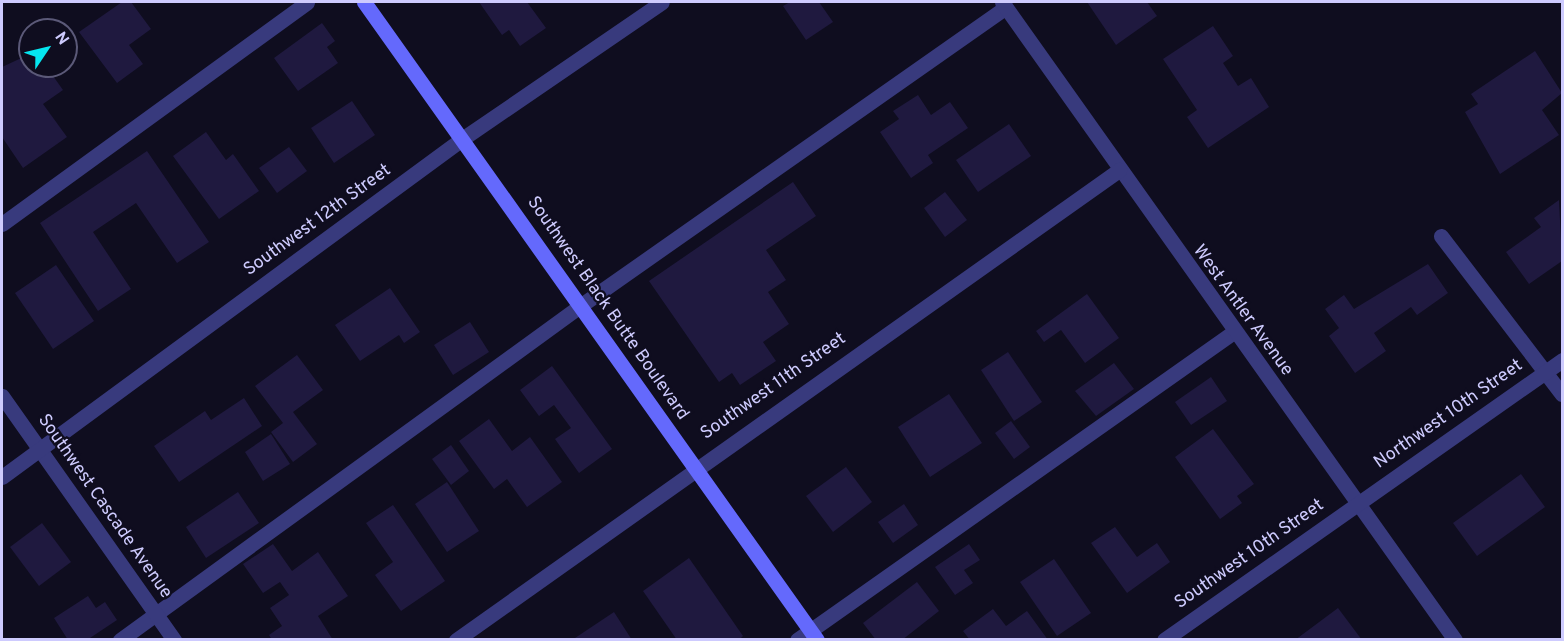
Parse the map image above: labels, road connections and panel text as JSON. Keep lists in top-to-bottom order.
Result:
{
  "streets": {
    "street": [
      "Southwest 12th Street",
      "Southwest Black Butte Boulevard",
      "West Antler Avenue",
      "Southwest 11th Street",
      "Northwest 10th Street",
      "Southwest Cascade Avenue",
      "Southwest 10th Street"
    ]
  },
  "crossings": [
    ["Southwest 12th Street", "Southwest Black Butte Boulevard"],
    ["Southwest 12th Street", "Southwest Cascade Avenue"],
    ["Southwest Black Butte Boulevard", "Southwest 11th Street"],
    ["West Antler Avenue", "Southwest 11th Street"],
    ["West Antler Avenue", "Northwest 10th Street"],
    ["West Antler Avenue", "Southwest 10th Street"],
    ["Northwest 10th Street", "Southwest 10th Street"]
  ],
  "north": "top right"
}
